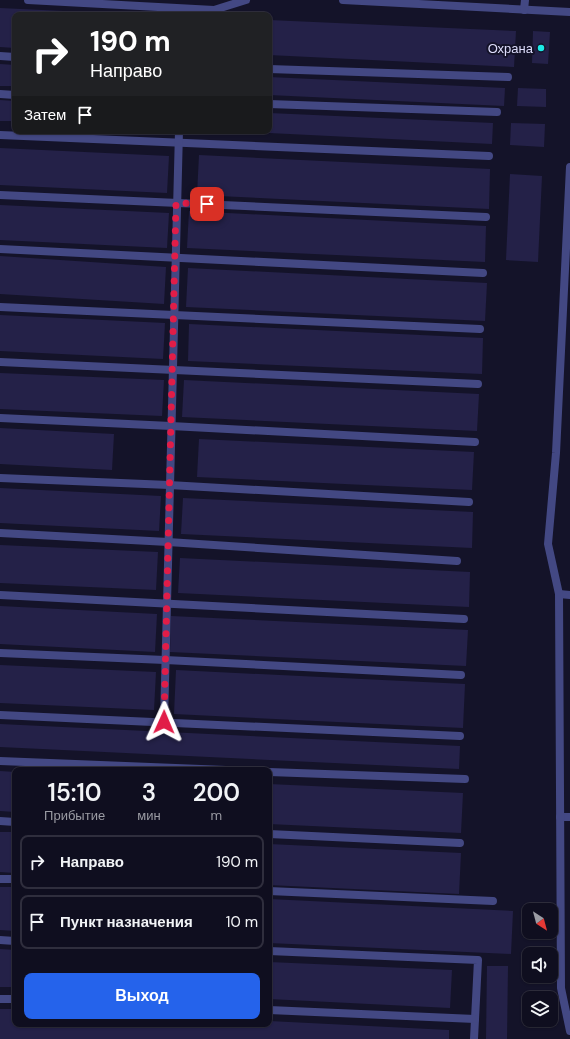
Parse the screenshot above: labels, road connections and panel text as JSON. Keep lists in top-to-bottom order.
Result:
{
  "places": ["Охрана"],
  "north": "bottom right",
  "page": {
    "turn": ["190 m", "Направо"],
    "then": "Затем",
    "eta": [
      "15:10",
      "Прибытие",
      "3",
      "мин",
      "200",
      "m"
    ],
    "list": [
      {
        "name": "Направо",
        "value": "190 m"
      },
      {
        "name": "Пункт назначения",
        "value": "10 m"
      }
    ],
    "buttons": "Выход"
  }
}
